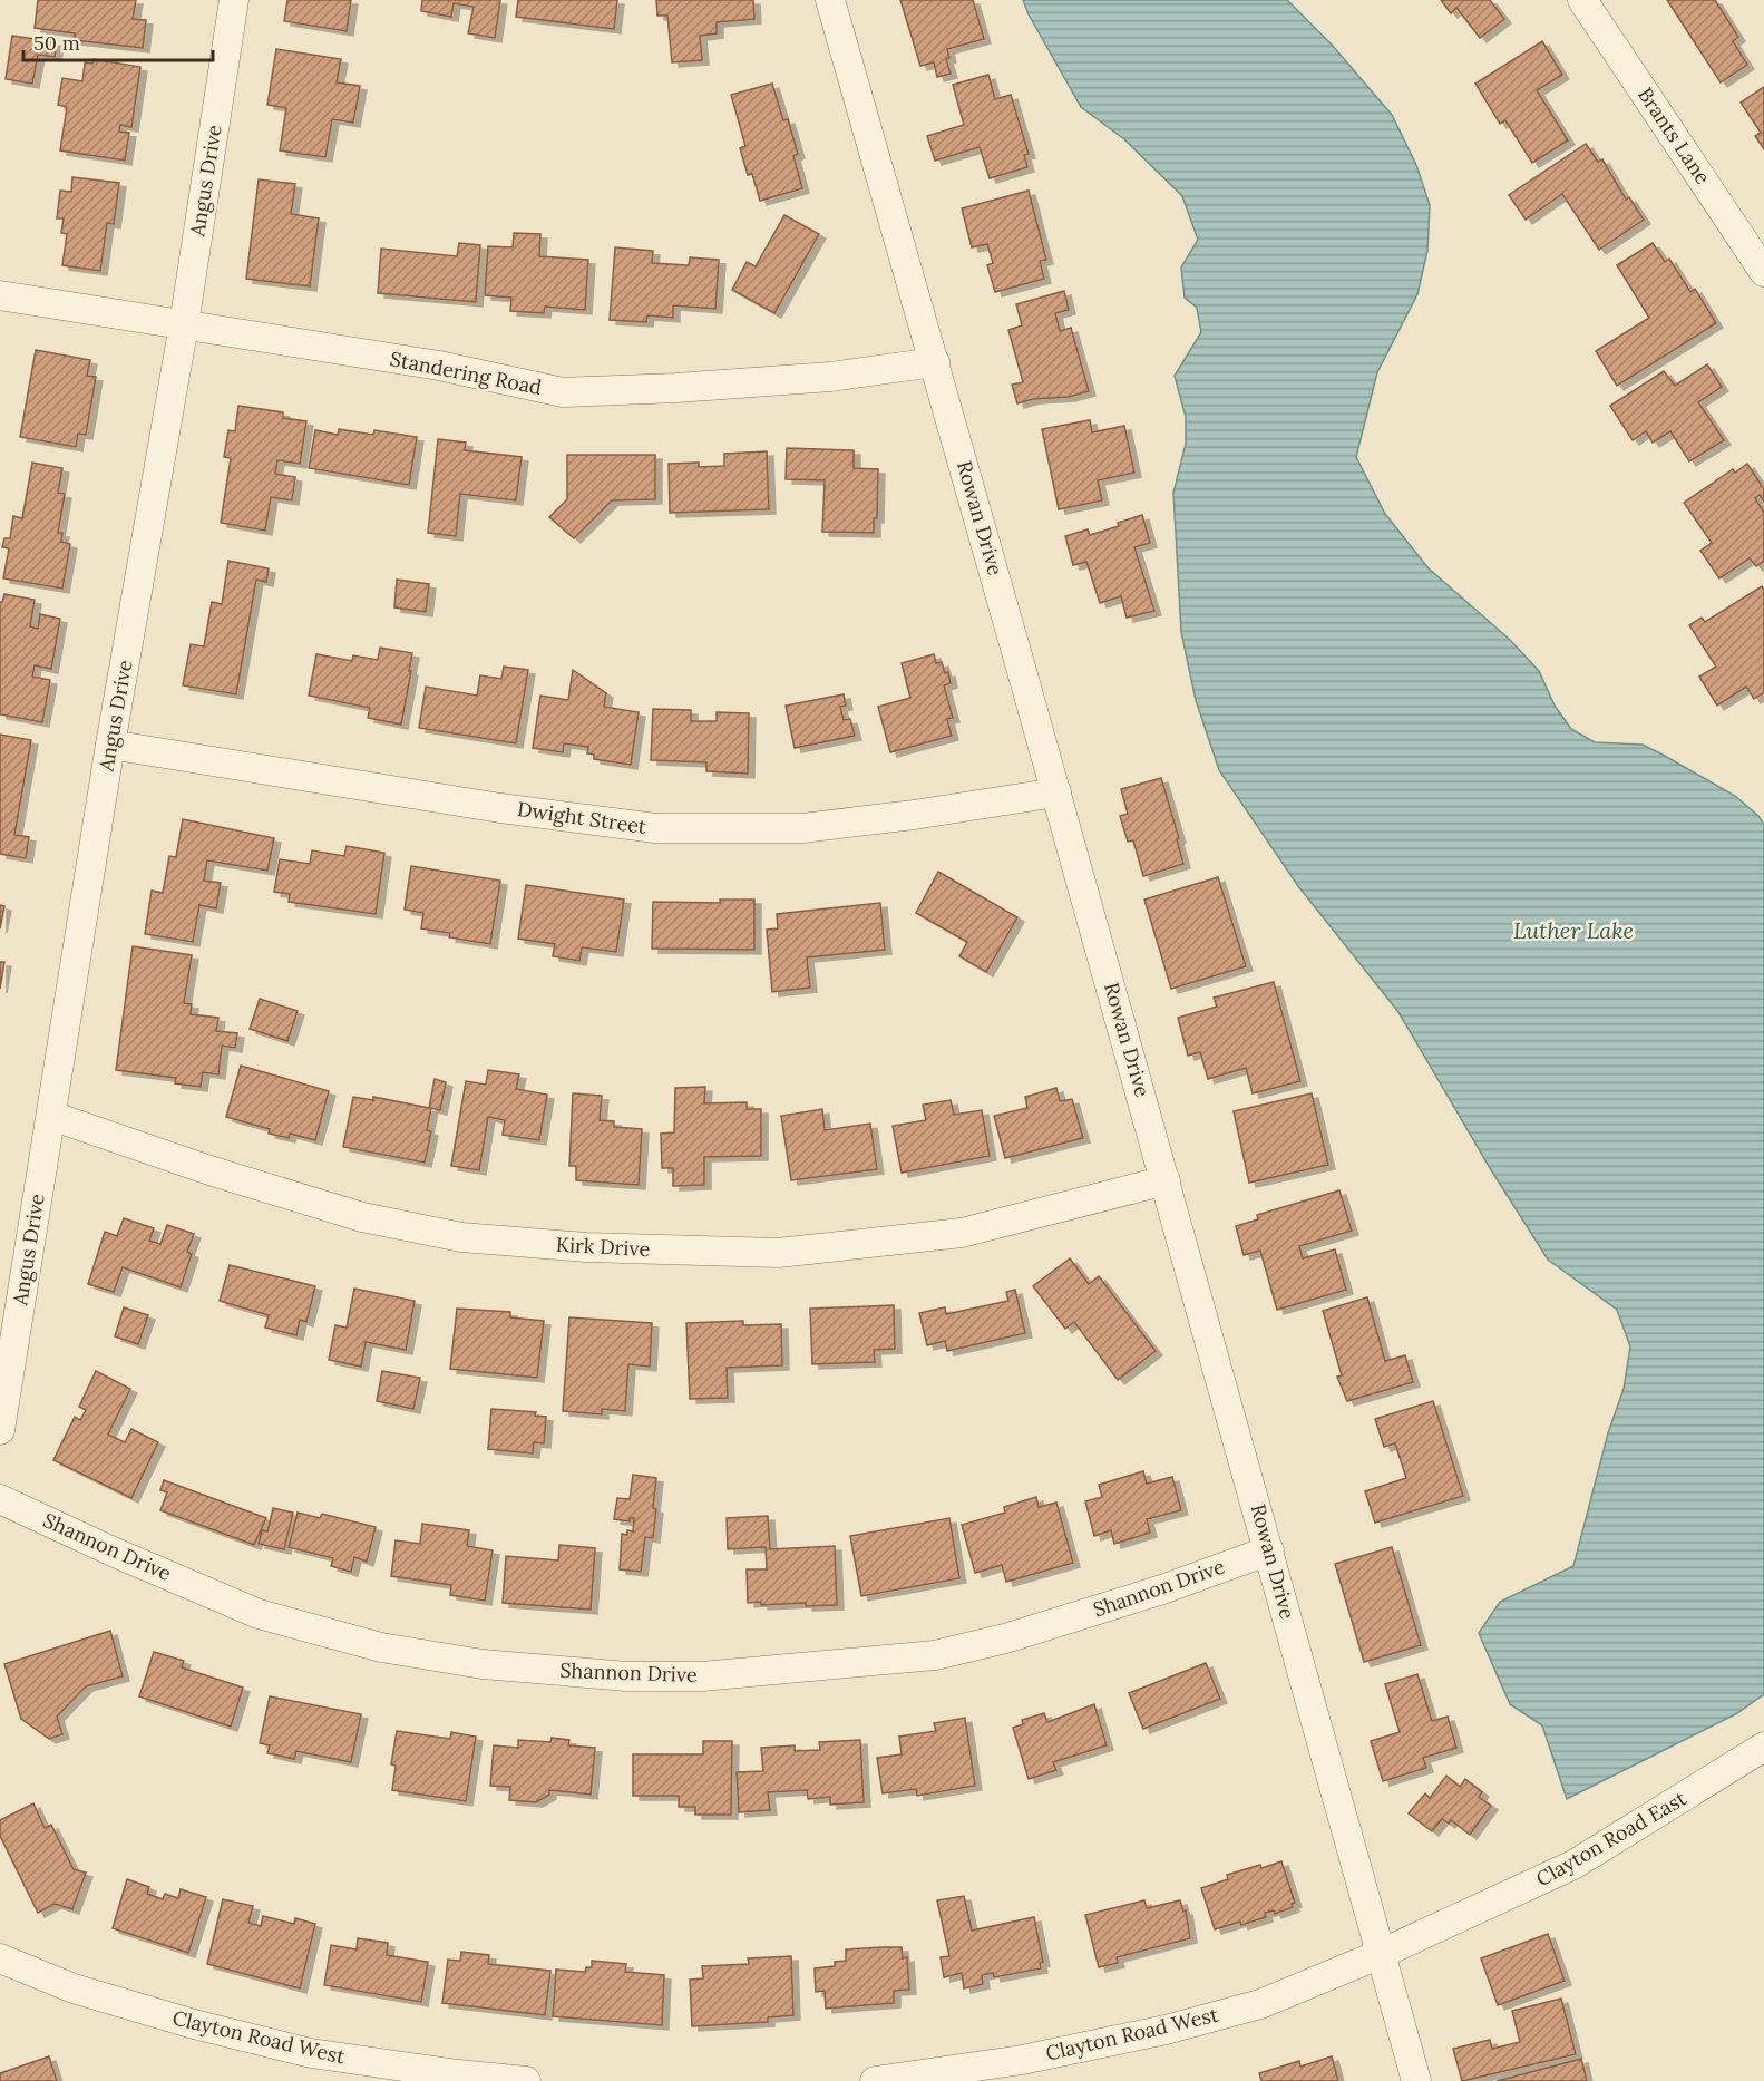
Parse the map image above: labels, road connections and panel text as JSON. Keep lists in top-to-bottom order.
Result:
{
  "streets": {
    "street": [
      "Brants Lane",
      "Angus Drive",
      "Standering Road",
      "Rowan Drive",
      "Dwight Street",
      "Kirk Drive",
      "Shannon Drive",
      "Clayton Road East",
      "Clayton Road West"
    ]
  },
  "crossings": [
    ["Angus Drive", "Standering Road"],
    ["Angus Drive", "Dwight Street"],
    ["Angus Drive", "Kirk Drive"],
    ["Standering Road", "Rowan Drive"],
    ["Rowan Drive", "Dwight Street"],
    ["Rowan Drive", "Kirk Drive"],
    ["Rowan Drive", "Shannon Drive"],
    ["Rowan Drive", "Clayton Road East"],
    ["Rowan Drive", "Clayton Road West"],
    ["Clayton Road East", "Clayton Road West"]
  ],
  "water": ["Luther Lake"],
  "scale_bar": "50 m"
}
